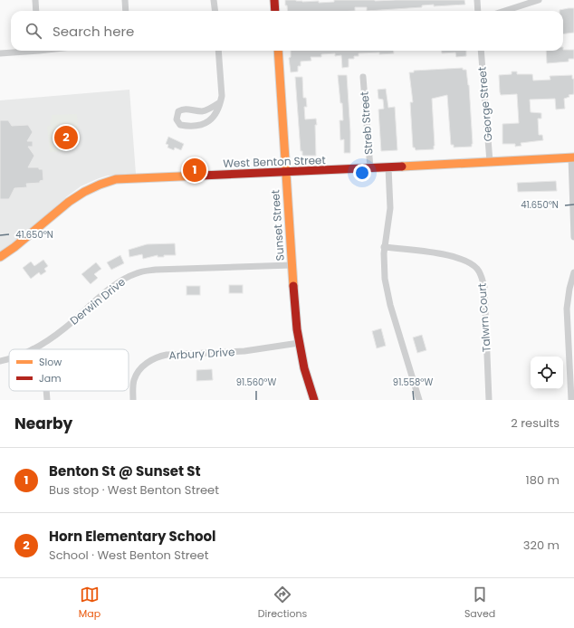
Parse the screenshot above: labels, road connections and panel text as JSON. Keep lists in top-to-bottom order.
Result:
{
  "streets": {
    "street": [
      "George Street",
      "Streb Street",
      "West Benton Street",
      "Sunset Street",
      "Derwin Drive",
      "Talwrn Court",
      "Arbury Drive"
    ]
  },
  "crossings": [
    ["George Street", "West Benton Street"],
    ["Streb Street", "West Benton Street"],
    ["West Benton Street", "Sunset Street"],
    ["Sunset Street", "Derwin Drive"],
    ["Sunset Street", "Arbury Drive"]
  ],
  "legend": ["Slow", "Jam"],
  "page": {
    "search": "Search here",
    "pins": ["2", "1"],
    "heading": ["Nearby", "2 results"],
    "list": [
      {
        "mark": "1",
        "name": "Benton St @ Sunset St",
        "note": "Bus stop · West Benton Street",
        "value": "180 m"
      },
      {
        "mark": "2",
        "name": "Horn Elementary School",
        "note": "School · West Benton Street",
        "value": "320 m"
      }
    ],
    "nav": ["Map", "Directions", "Saved"]
  },
  "coordinates": ["41.650°N", "91.560°W", "91.558°W"]
}
